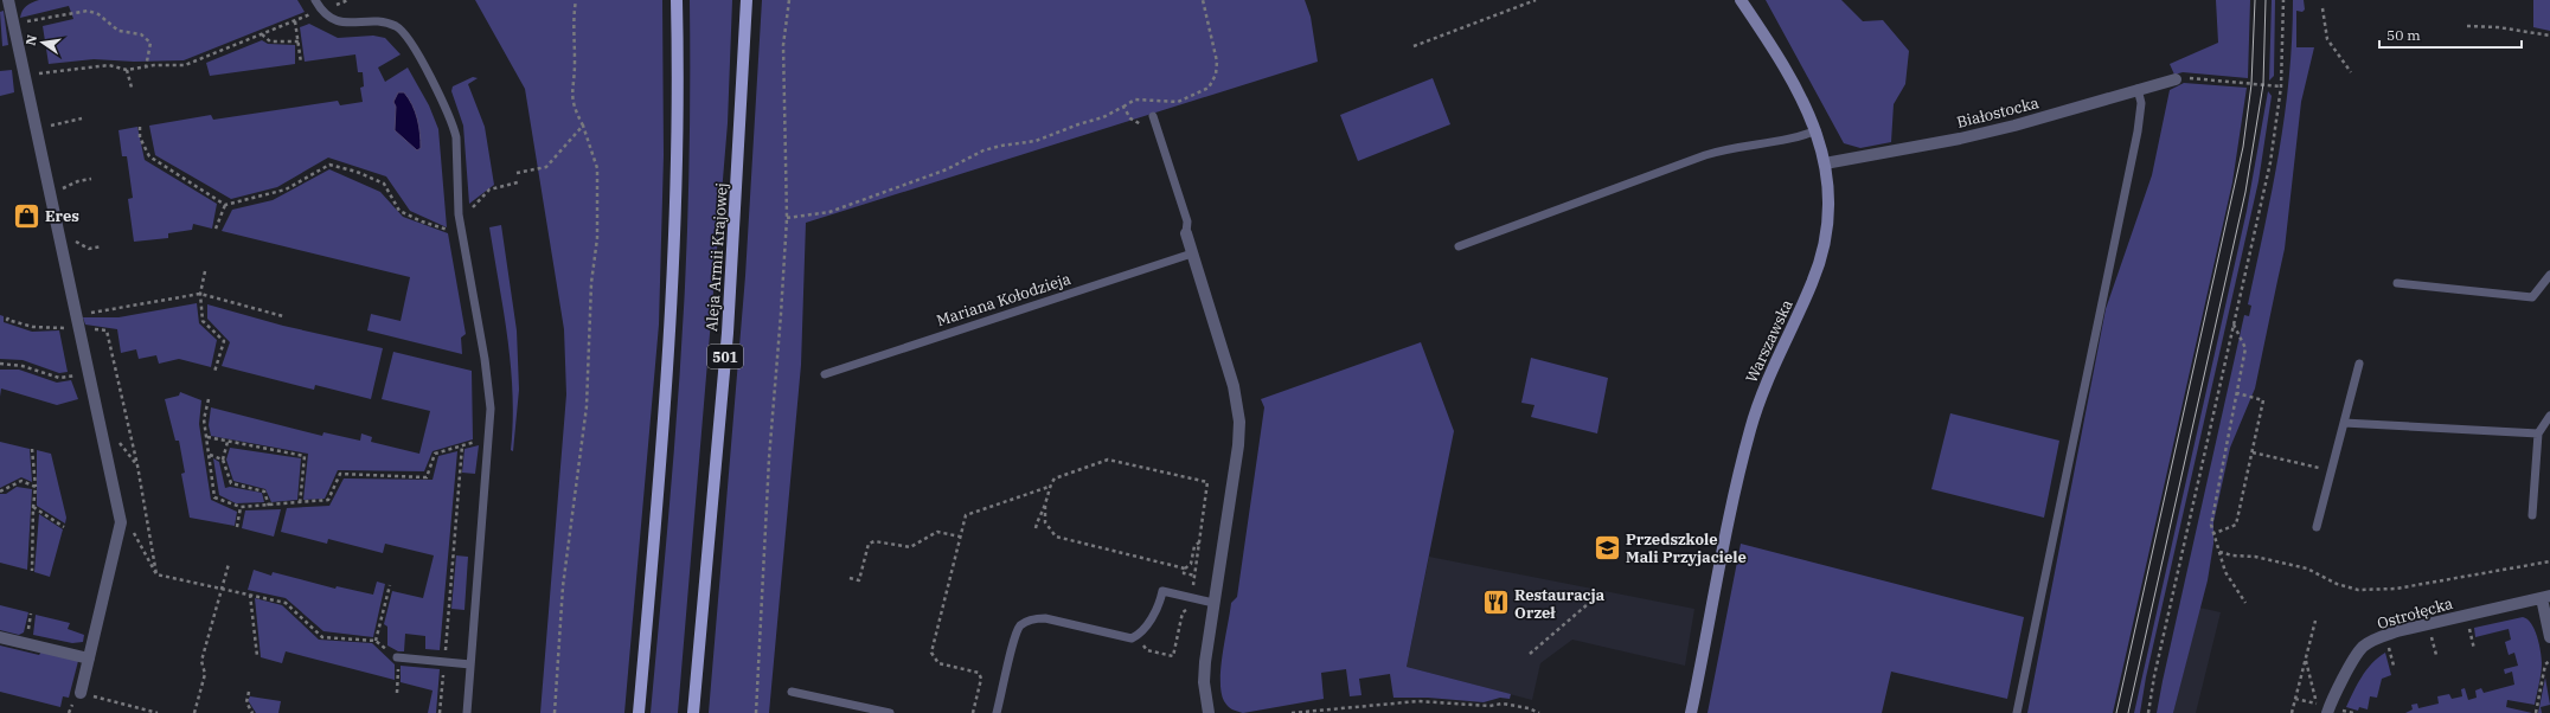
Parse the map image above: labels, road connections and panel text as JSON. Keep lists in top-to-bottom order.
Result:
{
  "streets": {
    "main road": ["Aleja Armii Krajowej", "501"],
    "street": ["Białostocka", "Warszawska", "Ostrołęcka"],
    "lane": ["Mariana Kołodzieja"]
  },
  "crossings": [
    ["Białostocka", "Warszawska"]
  ],
  "places": {
    "shop": ["Eres"],
    "school or university": ["Przedszkole Mali Przyjaciele"],
    "restaurant": ["Restauracja Orzeł"]
  },
  "scale_bar": "50 m",
  "north": "left"
}
